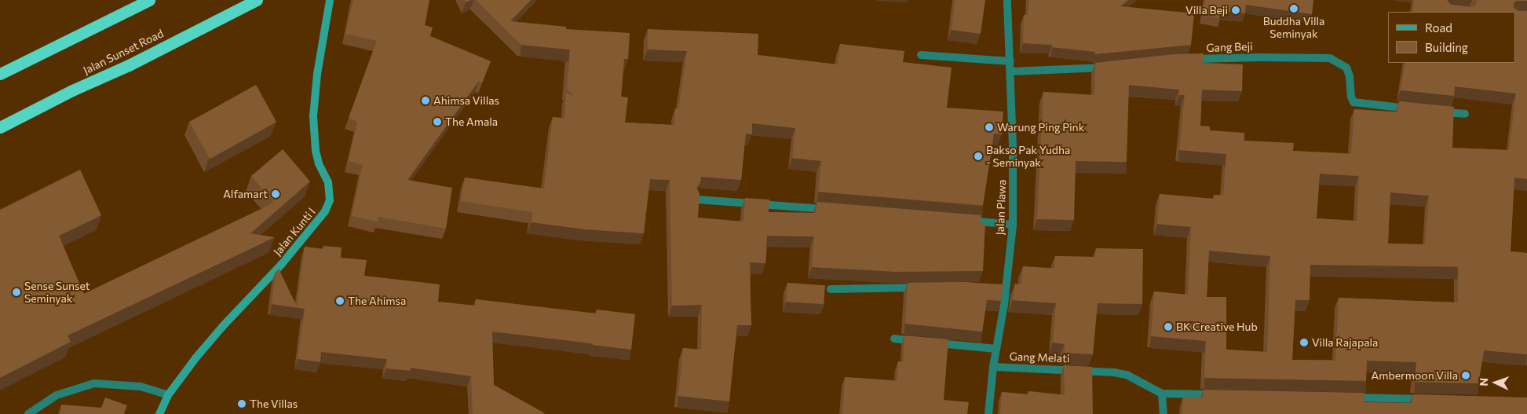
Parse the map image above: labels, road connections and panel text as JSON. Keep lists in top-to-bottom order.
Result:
{
  "streets": {
    "highway": ["Jalan Sunset Road"],
    "street": [
      "Gang Beji",
      "Jalan Plawa",
      "Jalan Kunti I",
      "Gang Melati"
    ]
  },
  "crossings": [
    ["Jalan Plawa", "Gang Melati"]
  ],
  "places": [
    "Buddha Villa Seminyak",
    "Villa Beji",
    "Ahimsa Villas",
    "The Amala",
    "Warung Ping Pink",
    "Bakso Pak Yudha - Seminyak",
    "Alfamart",
    "Sense Sunset Seminyak",
    "The Ahimsa",
    "BK Creative Hub",
    "Villa Rajapala",
    "Ambermoon Villa",
    "The Villas"
  ],
  "legend": ["Road", "Building"],
  "north": "left"
}
